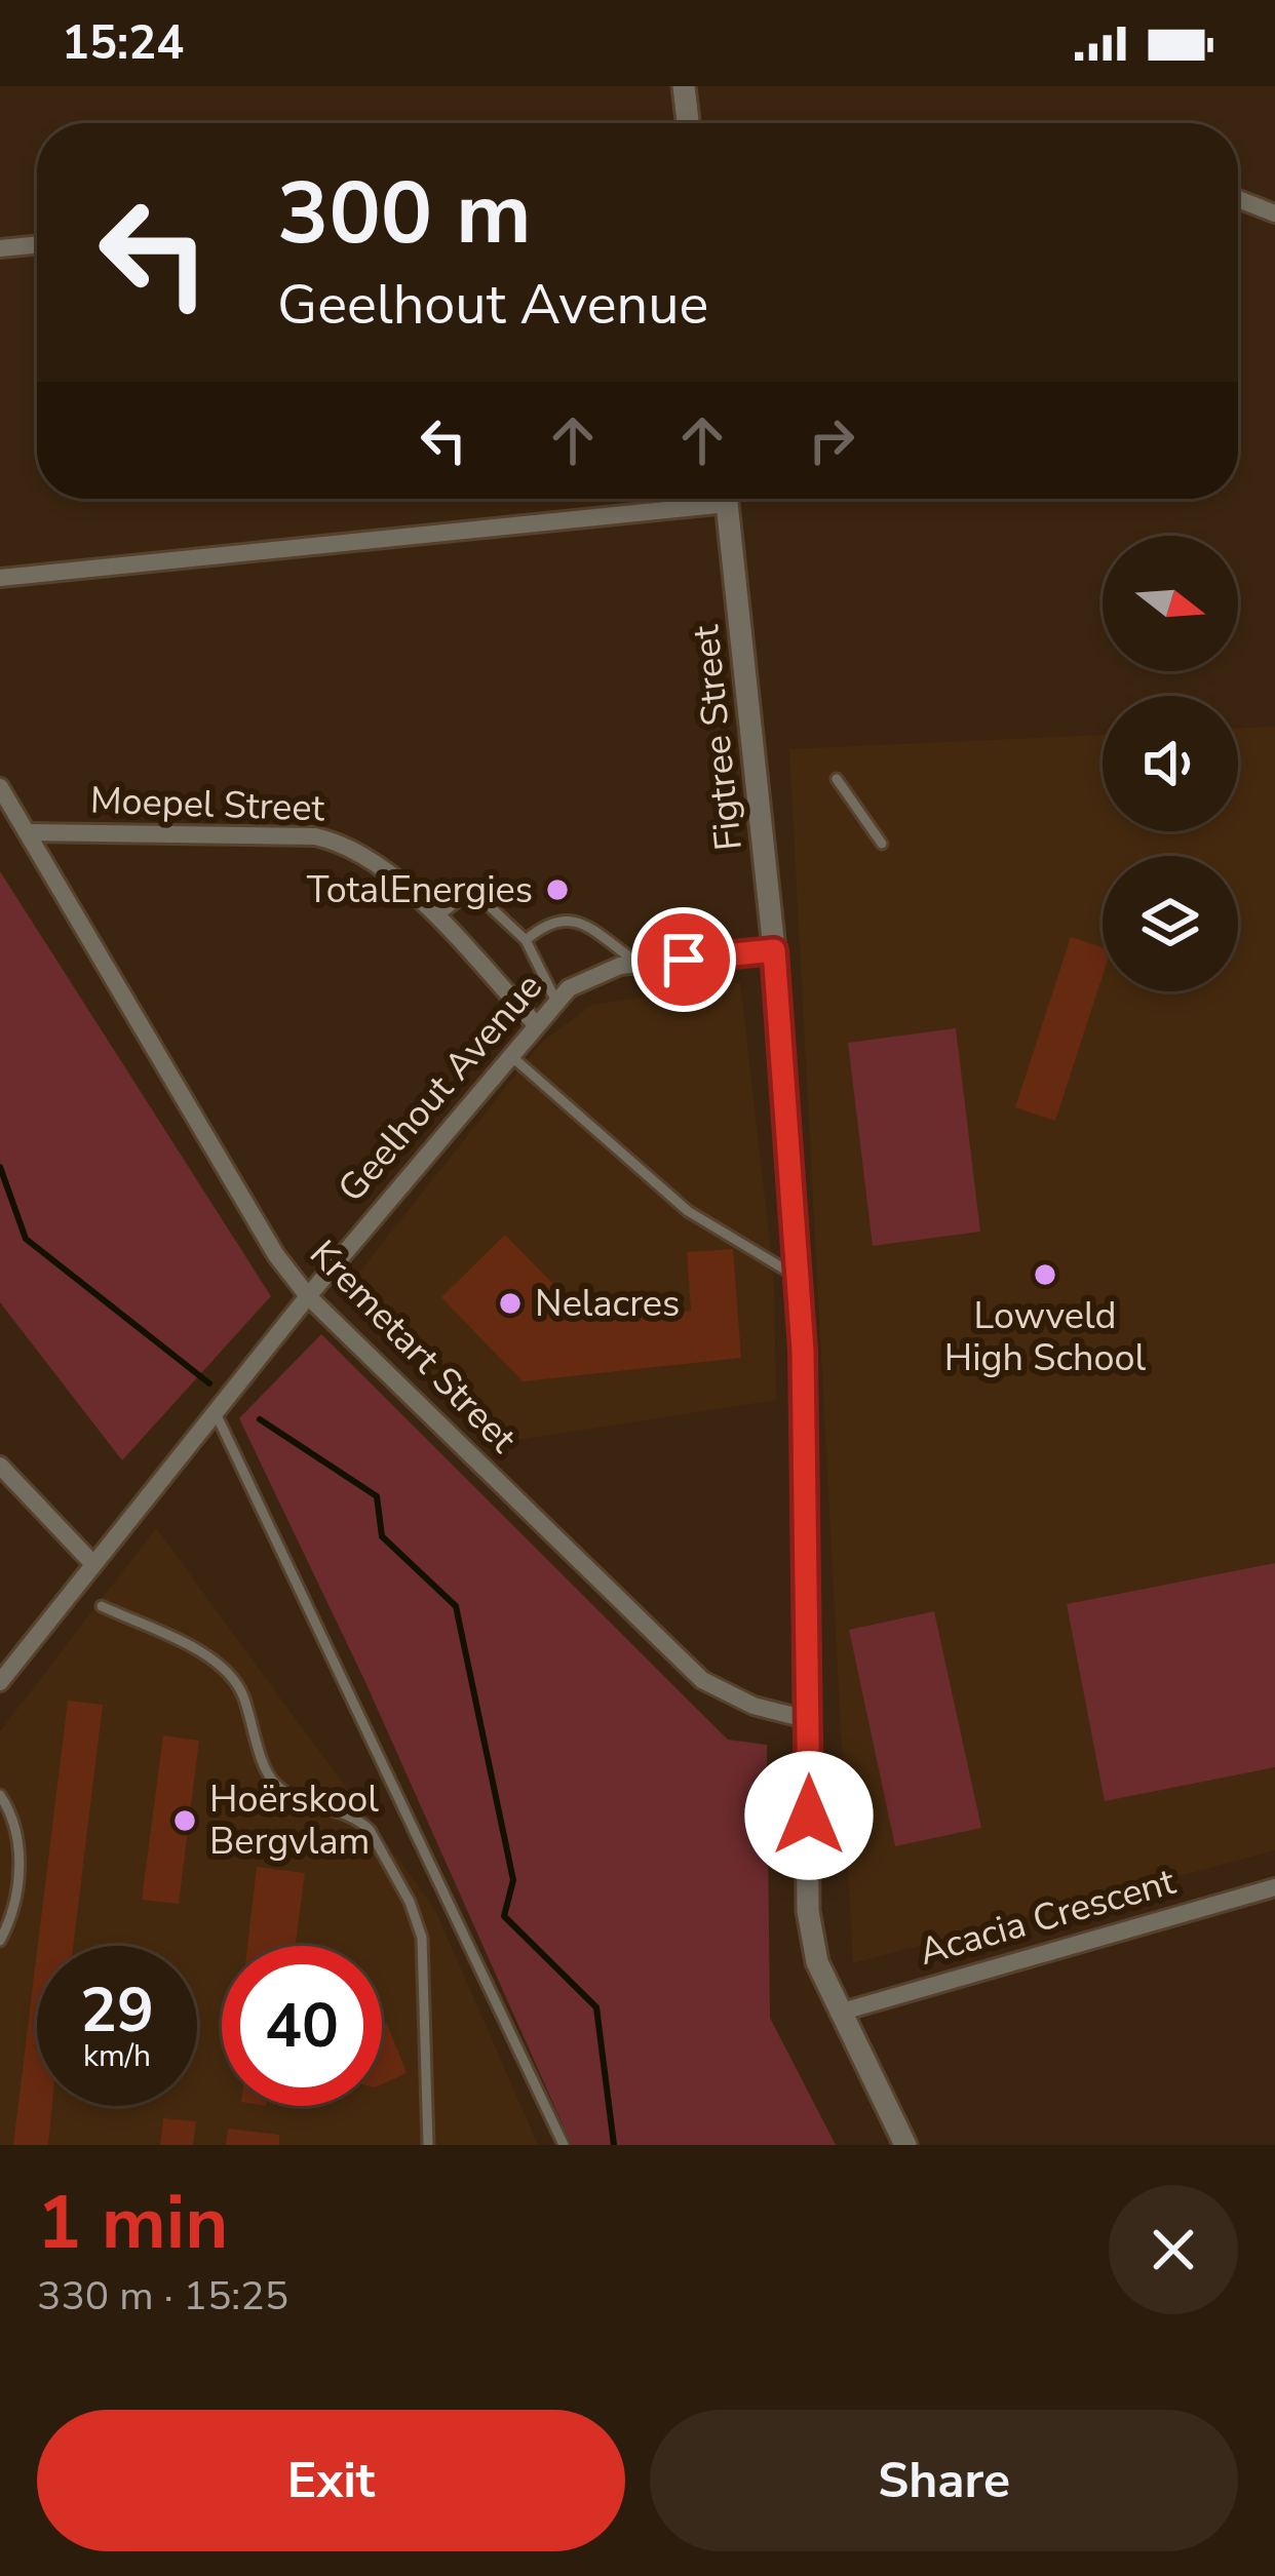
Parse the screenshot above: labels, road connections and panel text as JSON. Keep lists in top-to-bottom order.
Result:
{
  "streets": {
    "street": [
      "Figtree Street",
      "Moepel Street",
      "Geelhout Avenue",
      "Kremetart Street",
      "Acacia Crescent"
    ]
  },
  "crossings": [
    ["Figtree Street", "Geelhout Avenue"],
    ["Figtree Street", "Kremetart Street"],
    ["Figtree Street", "Acacia Crescent"],
    ["Moepel Street", "Geelhout Avenue"],
    ["Moepel Street", "Kremetart Street"],
    ["Geelhout Avenue", "Kremetart Street"]
  ],
  "places": [
    "TotalEnergies",
    "Lowveld High School",
    "Nelacres",
    "Hoërskool Bergvlam"
  ],
  "north": "right",
  "page": {
    "status": "15:24",
    "turn": ["300 m", "Geelhout Avenue"],
    "speed": "29 km/h",
    "limit": "40",
    "heading": ["1 min", "330 m · 15:25"],
    "buttons": ["Exit", "Share"]
  }
}
